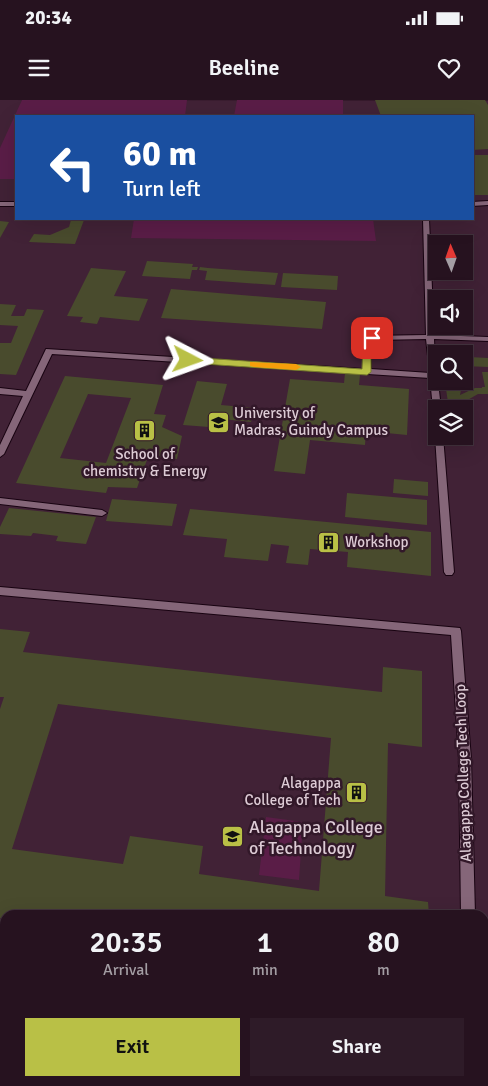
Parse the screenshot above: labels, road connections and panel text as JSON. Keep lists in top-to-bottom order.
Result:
{
  "streets": {
    "lane": ["Alagappa College Tech Loop"]
  },
  "places": {
    "school or university": ["University of Madras, Guindy Campus", "Alagappa College of Technology"],
    "building": ["School of chemistry & Energy", "Workshop", "Alagappa College of Tech"]
  },
  "north": "top",
  "page": {
    "status": "20:34",
    "header": "Beeline",
    "turn": ["60 m", "Turn left"],
    "eta": [
      "20:35",
      "Arrival",
      "1",
      "min",
      "80",
      "m"
    ],
    "buttons": ["Exit", "Share"]
  }
}
